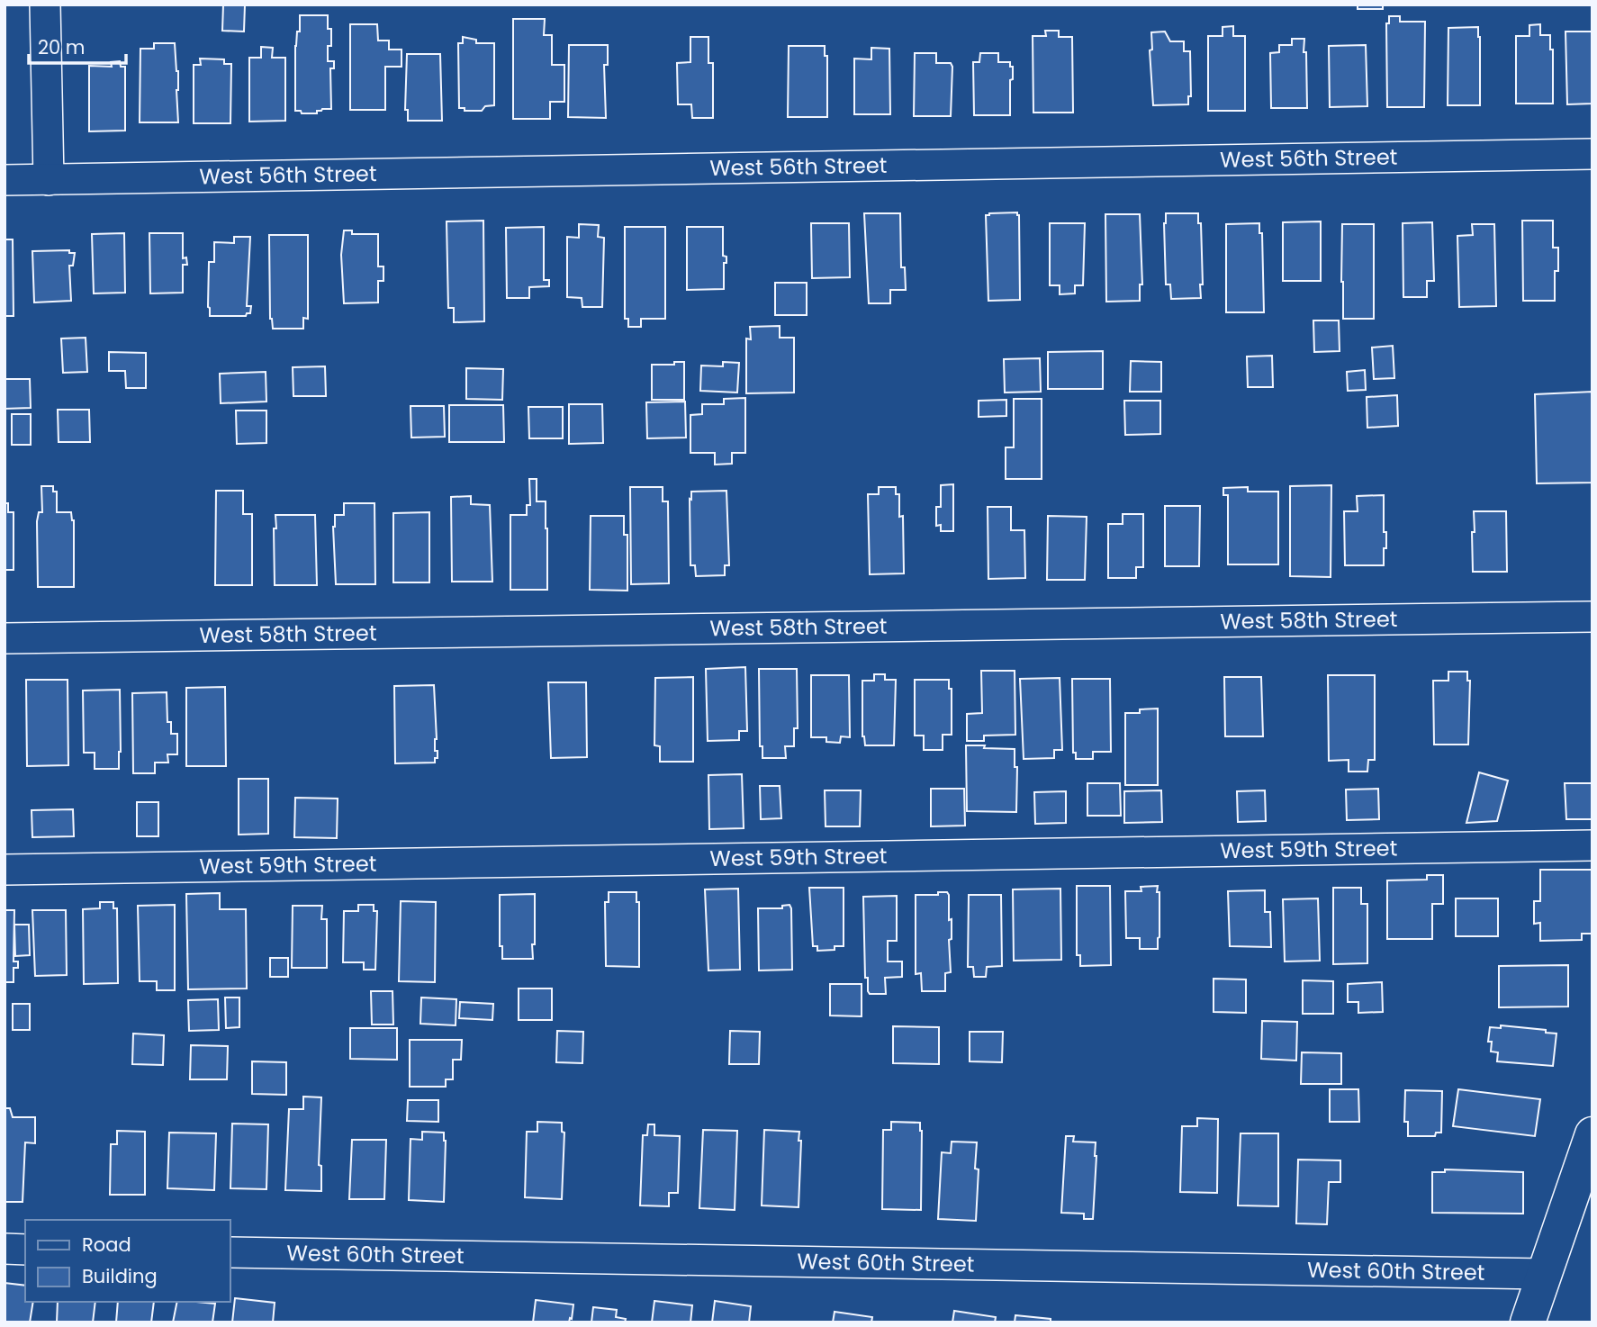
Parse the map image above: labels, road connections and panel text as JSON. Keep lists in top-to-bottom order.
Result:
{
  "streets": {
    "street": [
      "West 56th Street",
      "West 58th Street",
      "West 59th Street",
      "West 60th Street"
    ]
  },
  "legend": ["Road", "Building"],
  "scale_bar": "20 m"
}
